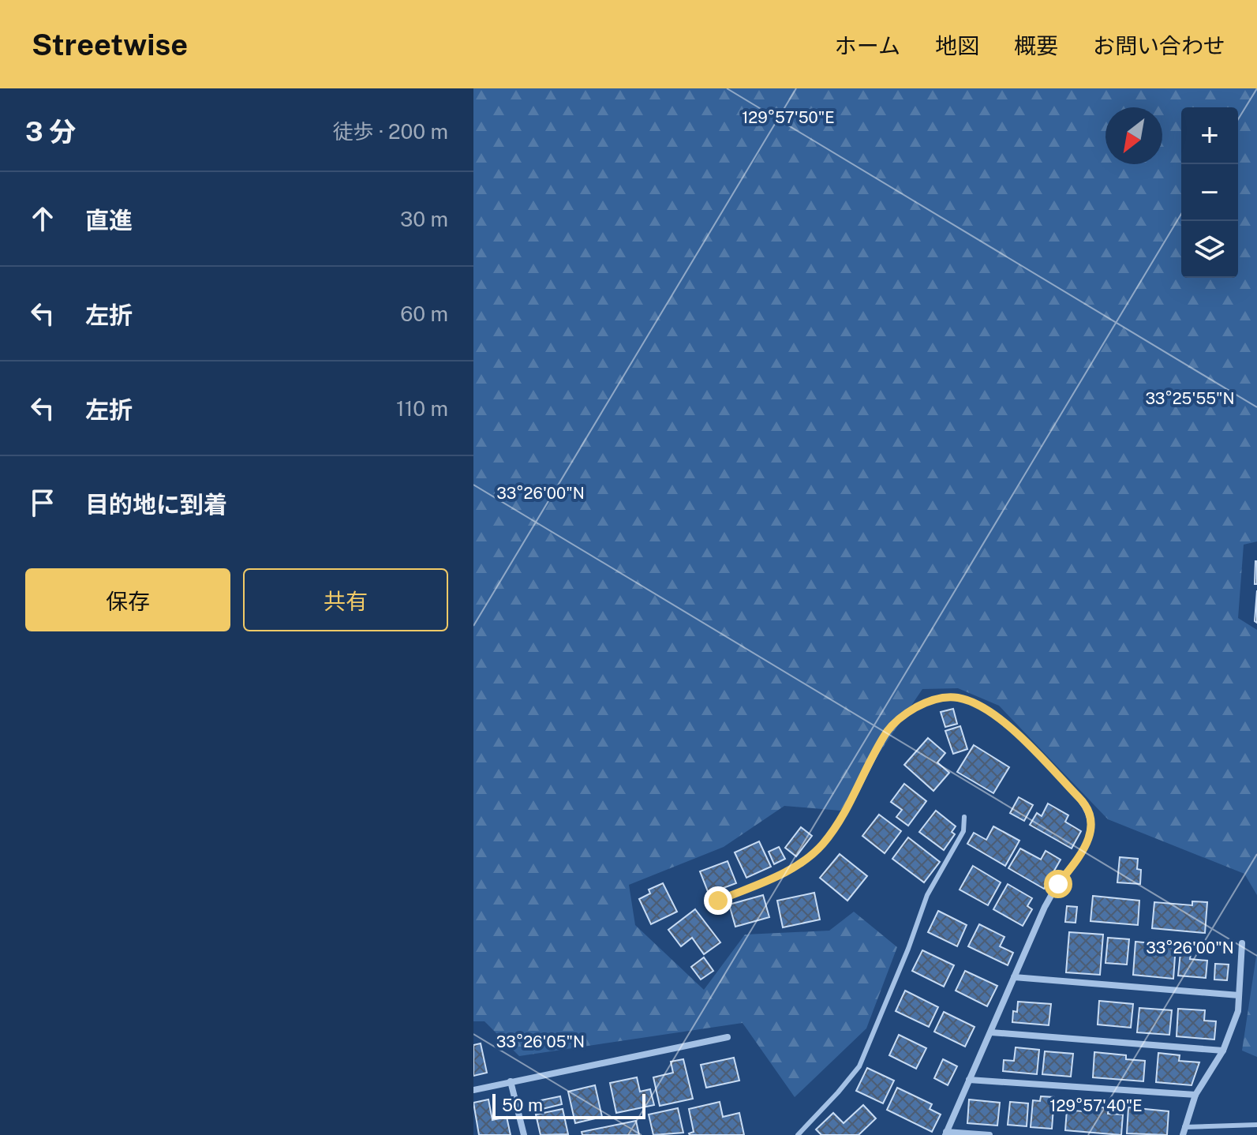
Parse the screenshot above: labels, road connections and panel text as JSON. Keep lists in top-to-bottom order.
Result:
{
  "scale_bar": "50 m",
  "north": "bottom left",
  "page": {
    "header": "Streetwise",
    "nav": [
      "ホーム",
      "地図",
      "概要",
      "お問い合わせ"
    ],
    "heading": ["3 分", "徒歩 · 200 m"],
    "map_buttons": ["+", "−"],
    "list": [
      ["直進", "30 m"],
      ["左折", "60 m"],
      ["左折", "110 m"],
      "目的地に到着"
    ],
    "buttons": ["保存", "共有"],
    "scale": "50 m"
  },
  "coordinates": [
    "129°57'50\"E",
    "33°25'55\"N",
    "33°26'00\"N",
    "33°26'05\"N",
    "129°57'40\"E"
  ]
}
